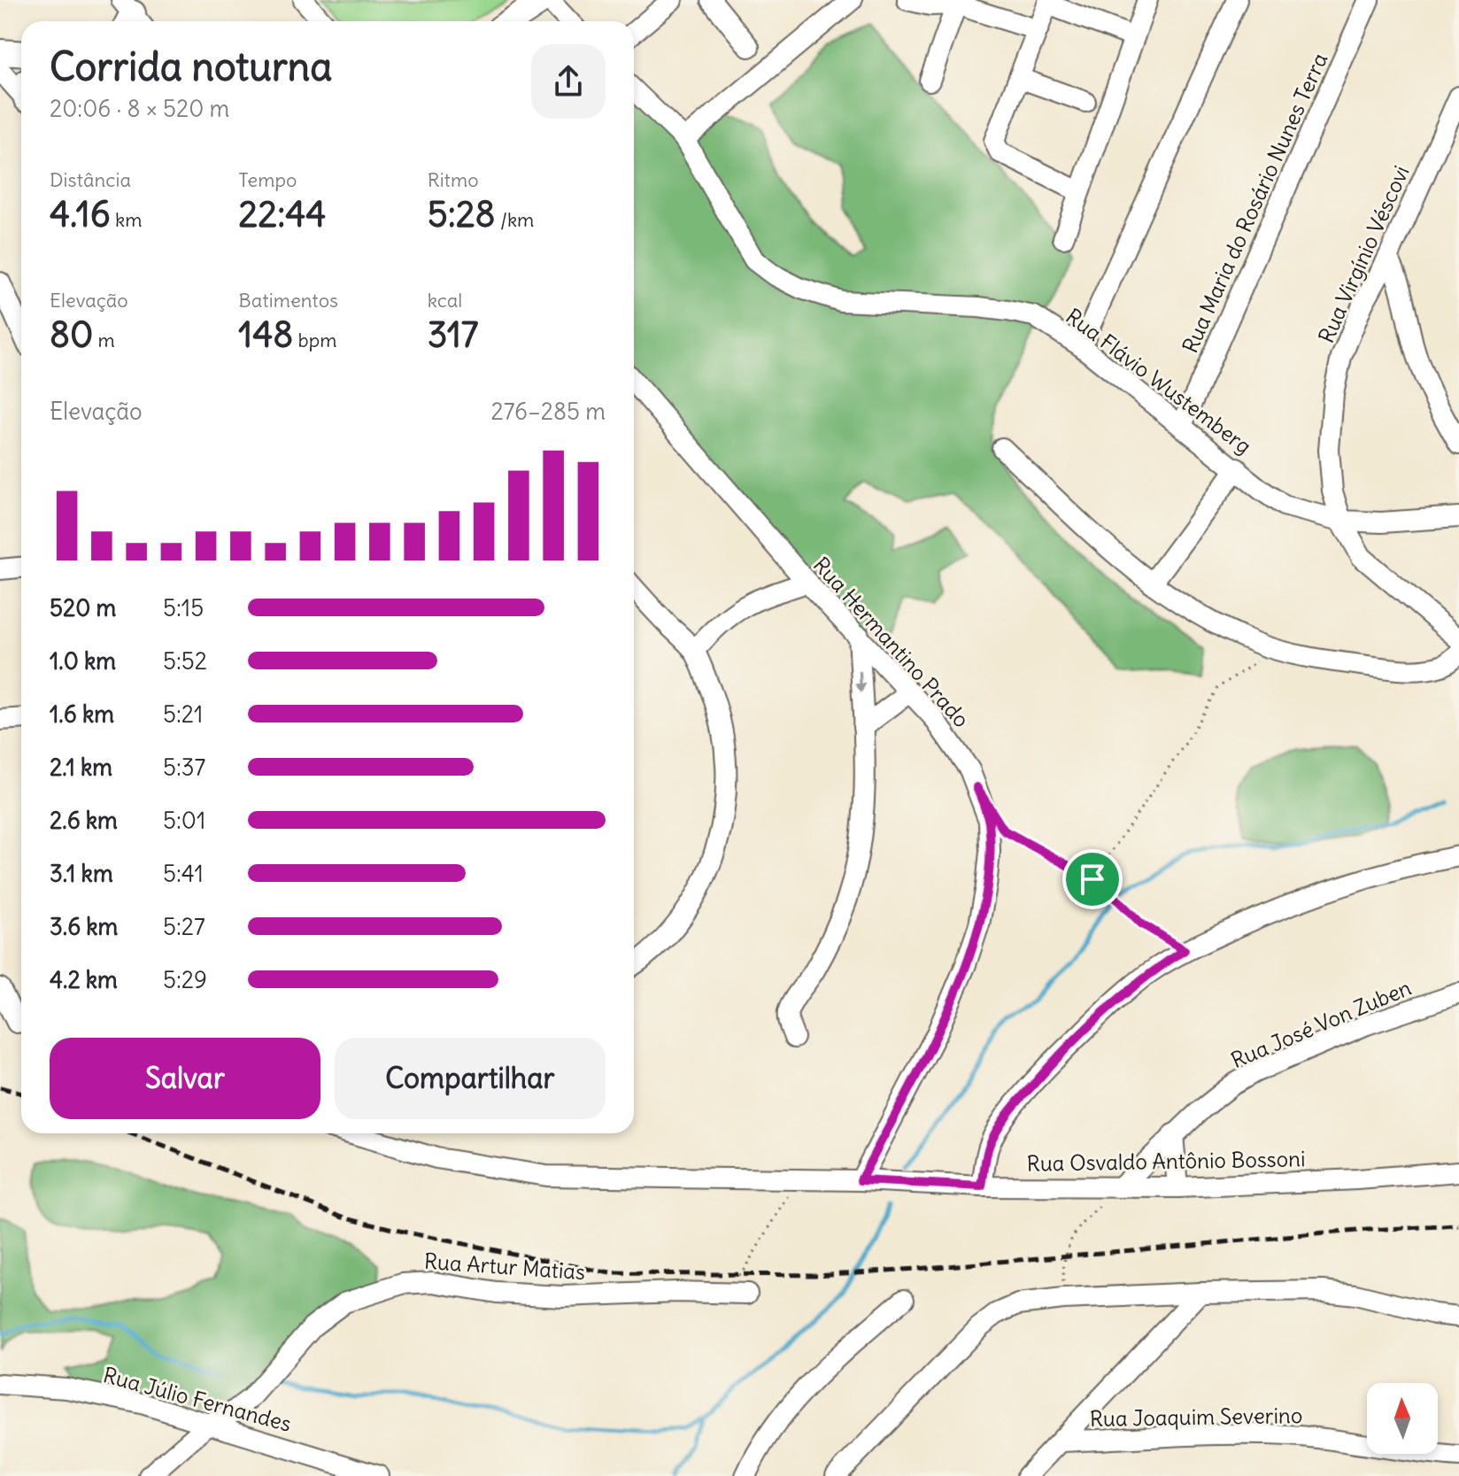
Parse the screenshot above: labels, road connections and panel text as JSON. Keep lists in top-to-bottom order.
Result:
{
  "streets": {
    "street": [
      "Rua Maria do Rosário Nunes Terra",
      "Rua Virgínio Véscovi",
      "Rua Flávio Wustemberg",
      "Rua Hermantino Prado",
      "Rua José Von Zuben",
      "Rua Osvaldo Antônio Bossoni",
      "Rua Artur Matias",
      "Rua Júlio Fernandes",
      "Rua Joaquim Severino"
    ]
  },
  "crossings": [
    ["Rua Maria do Rosário Nunes Terra", "Rua Flávio Wustemberg"],
    ["Rua Virgínio Véscovi", "Rua Flávio Wustemberg"],
    ["Rua Hermantino Prado", "Rua Osvaldo Antônio Bossoni"],
    ["Rua José Von Zuben", "Rua Osvaldo Antônio Bossoni"],
    ["Rua Artur Matias", "Rua Júlio Fernandes"]
  ],
  "north": "top",
  "page": {
    "heading": ["Corrida noturna", "20:06 · 8 × 520 m"],
    "stats": [
      ["Distância", "4.16 km"],
      ["Tempo", "22:44"],
      ["Ritmo", "5:28 /km"],
      ["Elevação", "80 m"],
      ["Batimentos", "148 bpm"],
      ["kcal", "317"]
    ],
    "chart": ["Elevação", "276–285 m"],
    "list": [
      {
        "name": "520 m",
        "note": "5:15"
      },
      {
        "name": "1.0 km",
        "note": "5:52"
      },
      {
        "name": "1.6 km",
        "note": "5:21"
      },
      {
        "name": "2.1 km",
        "note": "5:37"
      },
      {
        "name": "2.6 km",
        "note": "5:01"
      },
      {
        "name": "3.1 km",
        "note": "5:41"
      },
      {
        "name": "3.6 km",
        "note": "5:27"
      },
      {
        "name": "4.2 km",
        "note": "5:29"
      }
    ],
    "buttons": ["Salvar", "Compartilhar"]
  }
}
